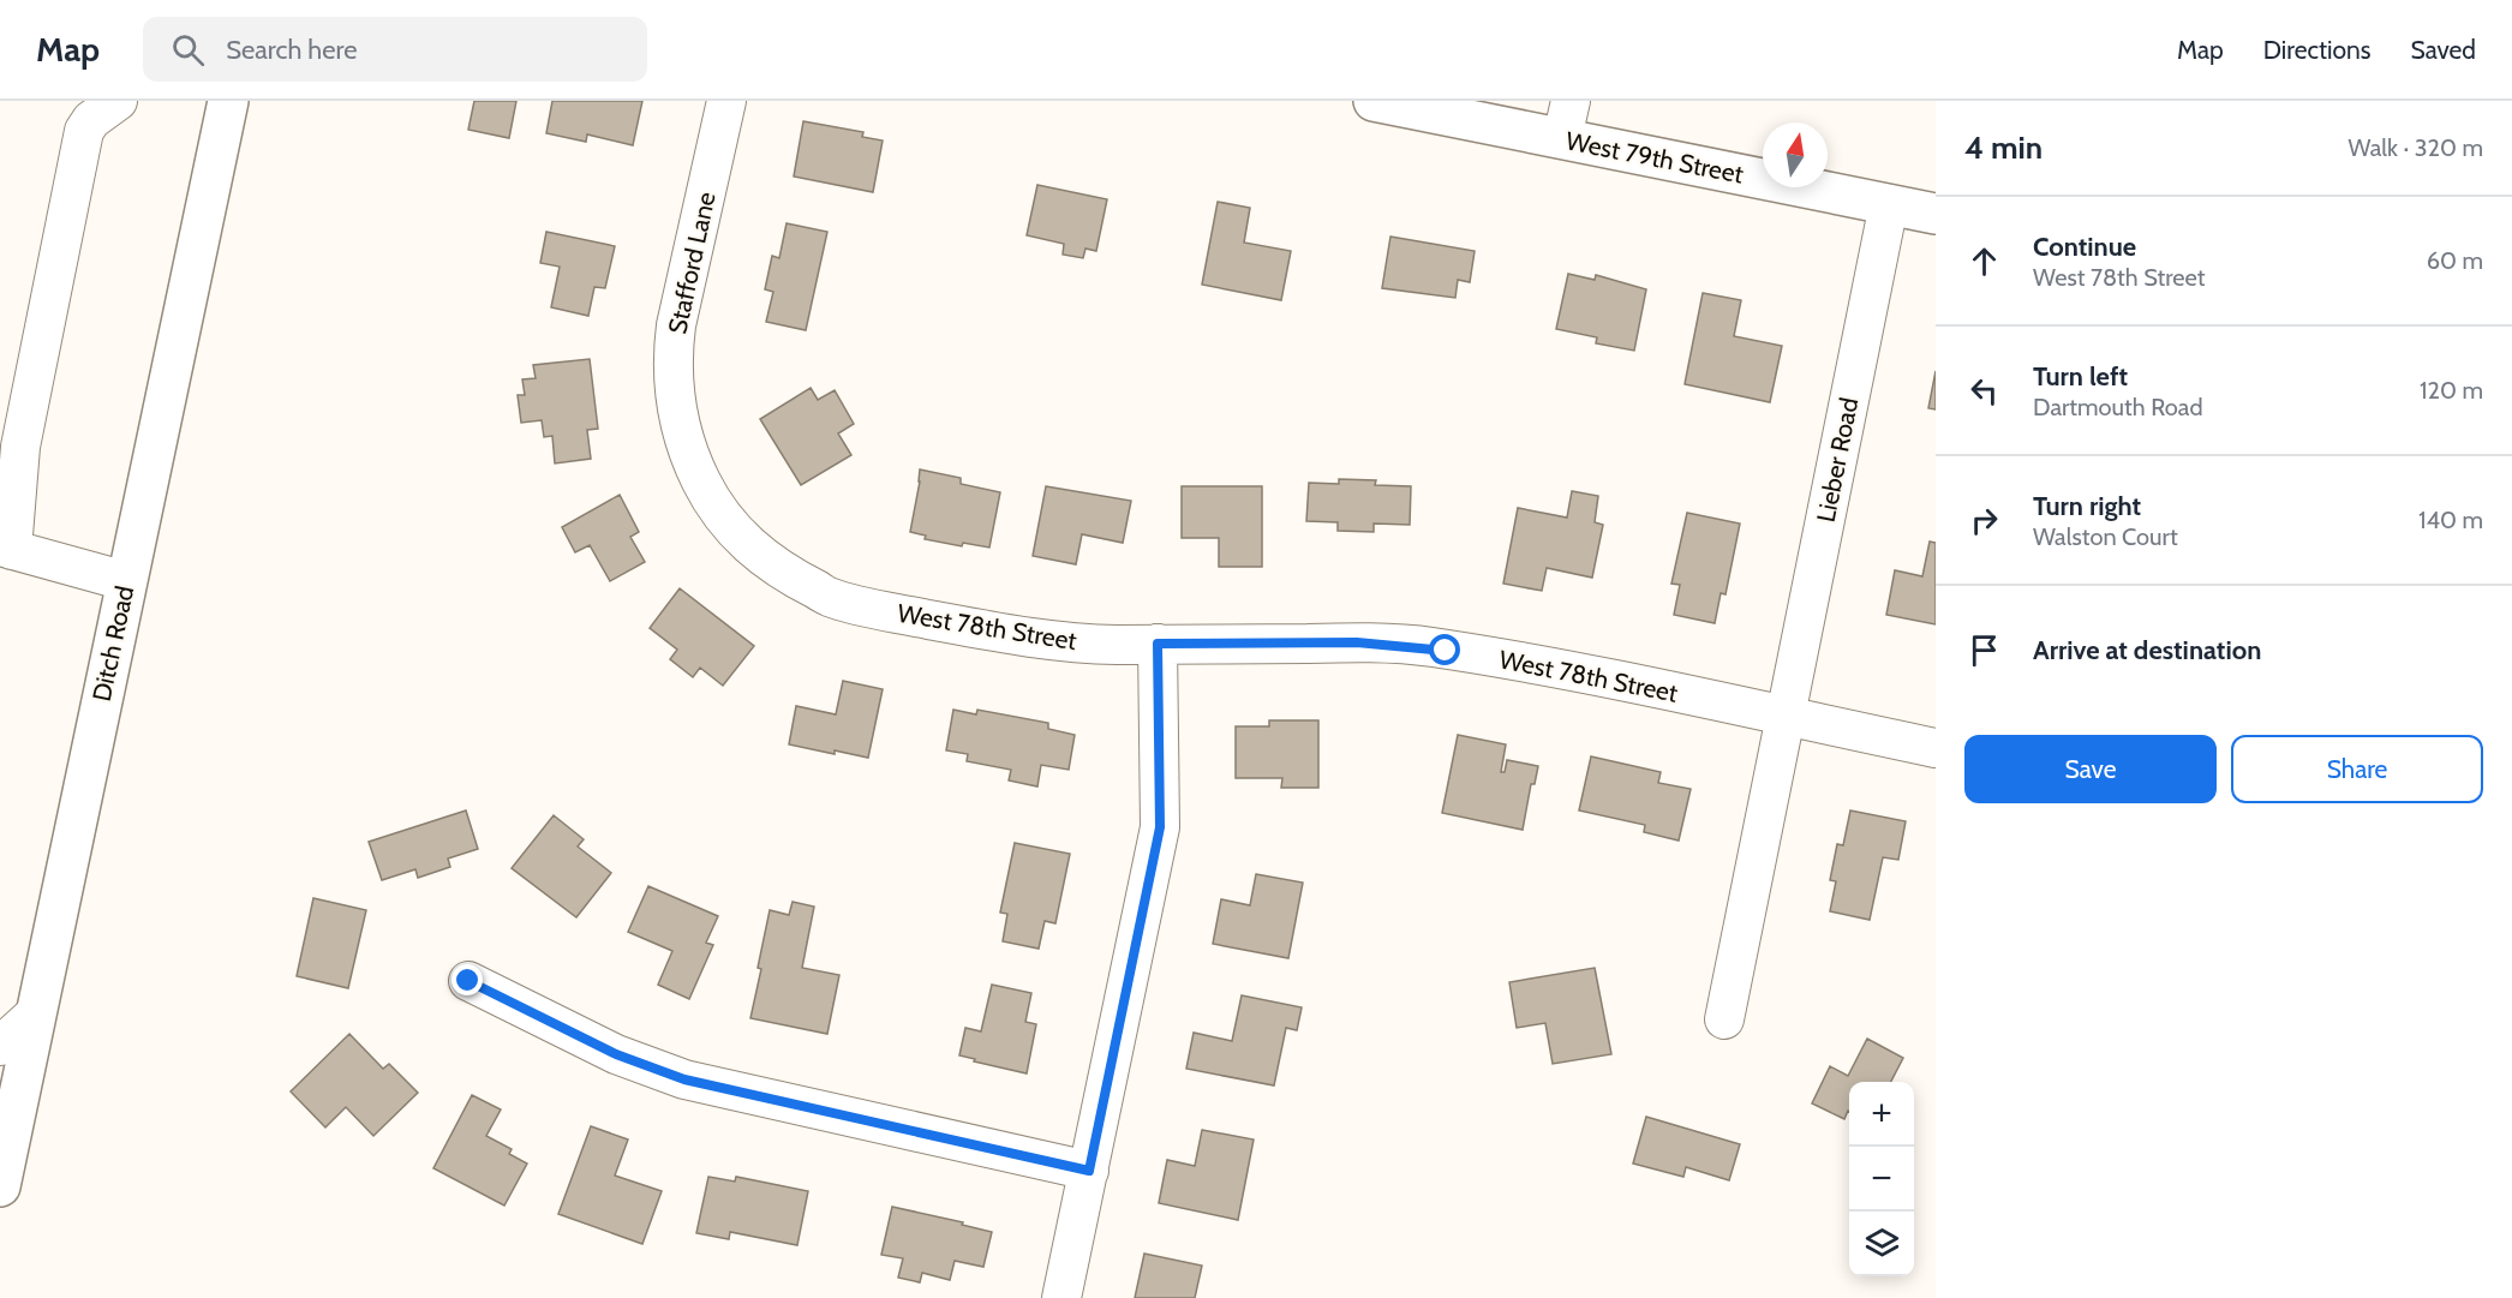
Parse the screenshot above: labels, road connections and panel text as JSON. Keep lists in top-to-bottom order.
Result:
{
  "streets": {
    "main road": ["West 79th Street", "Ditch Road"],
    "street": ["Stafford Lane", "Lieber Road", "West 78th Street"]
  },
  "crossings": [
    ["West 79th Street", "Lieber Road"],
    ["Stafford Lane", "West 78th Street"],
    ["Lieber Road", "West 78th Street"]
  ],
  "north": "top",
  "page": {
    "header": "Map",
    "search": "Search here",
    "nav": ["Map", "Directions", "Saved"],
    "heading": ["4 min", "Walk · 320 m"],
    "list": [
      ["Continue", "West 78th Street", "60 m"],
      ["Turn left", "Dartmouth Road", "120 m"],
      ["Turn right", "Walston Court", "140 m"],
      "Arrive at destination"
    ],
    "buttons": ["Save", "Share"],
    "map_buttons": ["+", "−"]
  }
}
